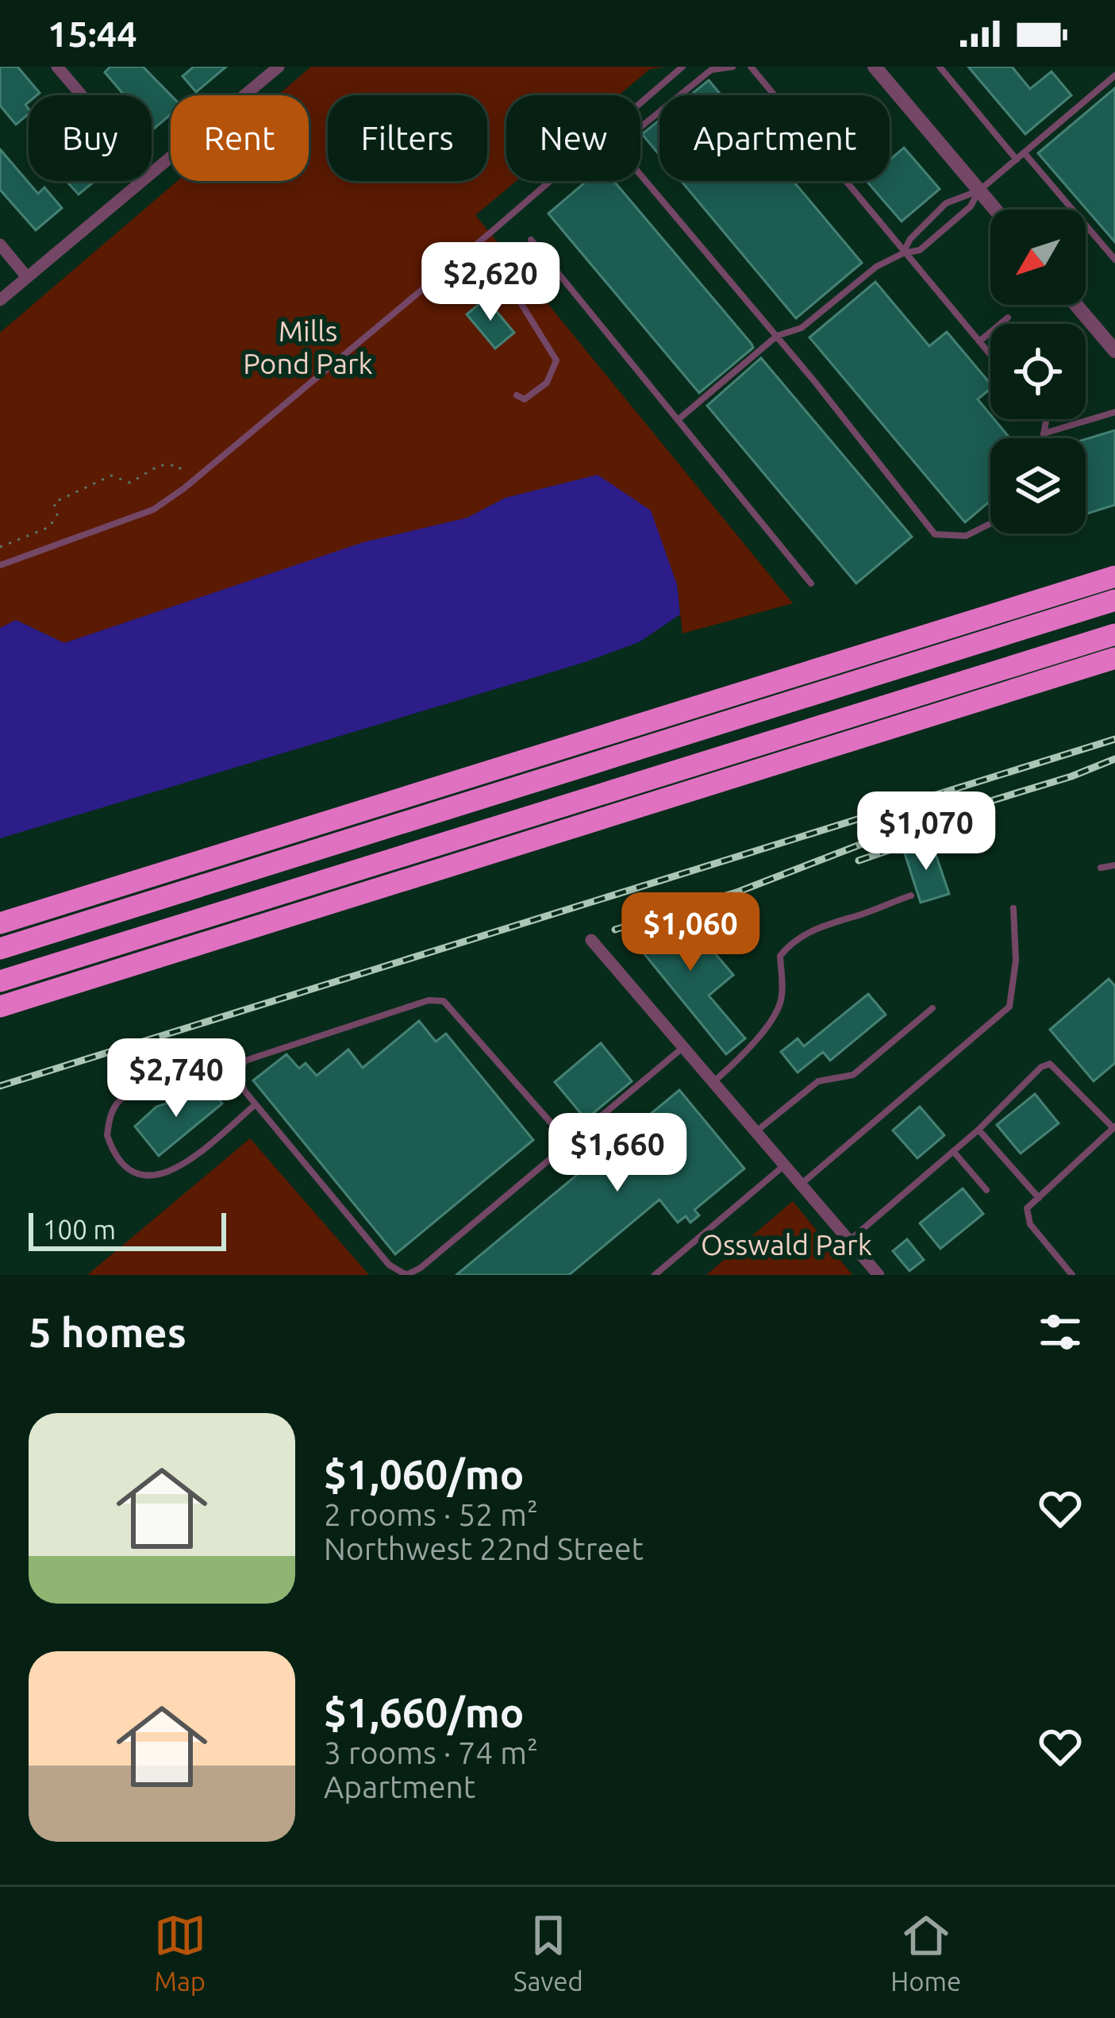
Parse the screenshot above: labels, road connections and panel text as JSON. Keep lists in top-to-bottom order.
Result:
{
  "parks": ["Mills Pond Park", "Osswald Park"],
  "scale_bar": "100 m",
  "north": "bottom left",
  "page": {
    "status": "15:44",
    "chip": [
      "Buy",
      "Rent",
      "Filters",
      "New",
      "Apartment"
    ],
    "price": [
      "$2,620",
      "$1,070",
      "$1,060",
      "$2,740",
      "$1,660"
    ],
    "scale": "100 m",
    "heading": "5 homes",
    "list": [
      {
        "name": "$1,060/mo",
        "note": "2 rooms · 52 m² · Northwest 22nd Street"
      },
      {
        "name": "$1,660/mo",
        "note": "3 rooms · 74 m² · Apartment"
      }
    ],
    "tabs": ["Map", "Saved", "Home"]
  }
}
